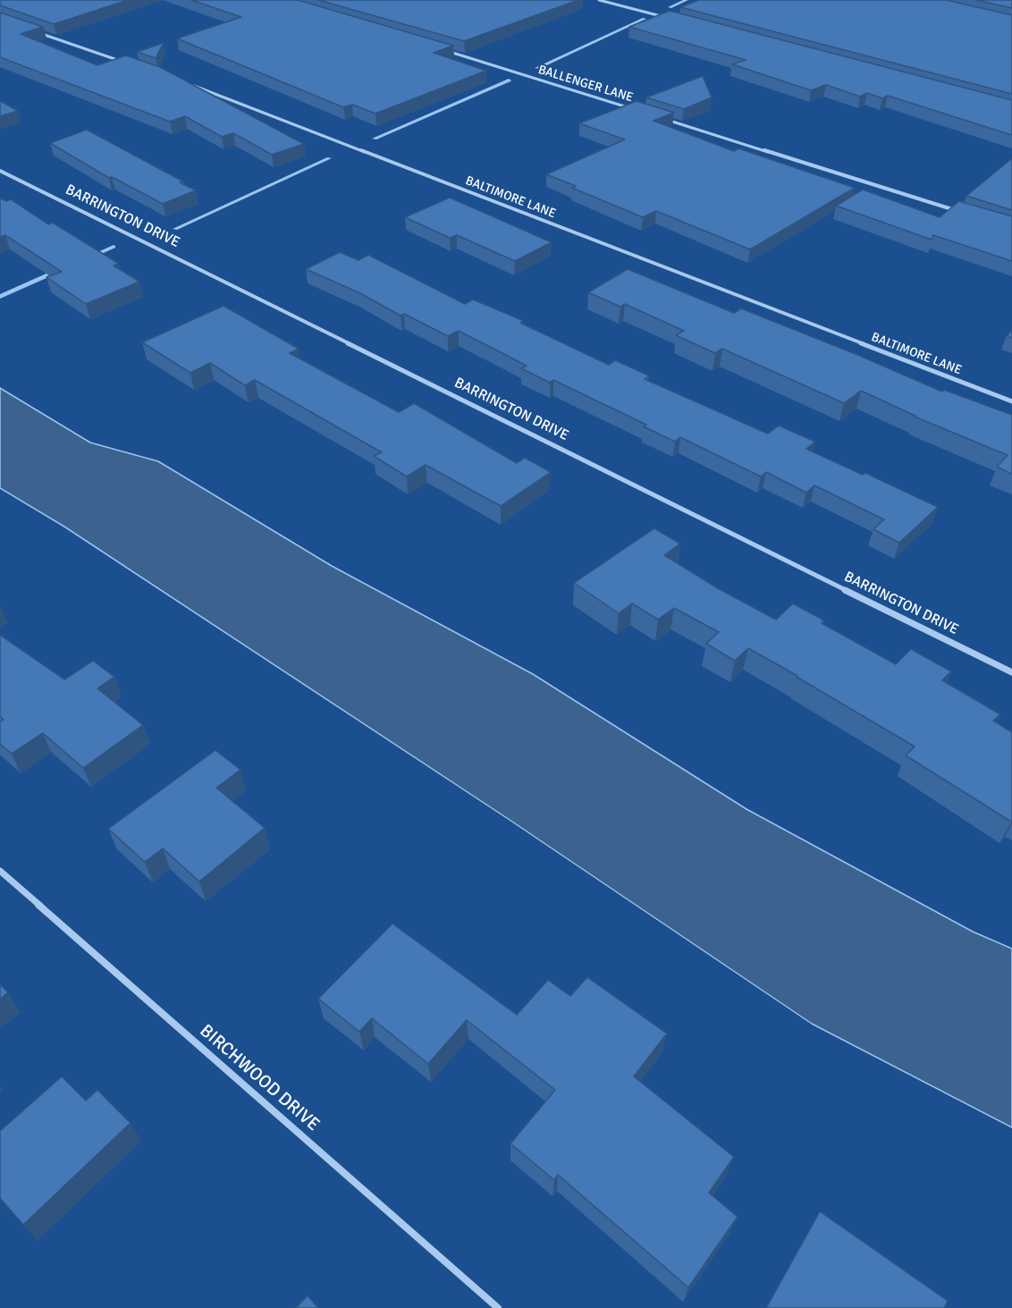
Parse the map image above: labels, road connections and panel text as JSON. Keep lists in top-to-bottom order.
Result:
{
  "streets": {
    "street": [
      "BALLENGER LANE",
      "BALTIMORE LANE",
      "BARRINGTON DRIVE",
      "BIRCHWOOD DRIVE"
    ]
  }
}
